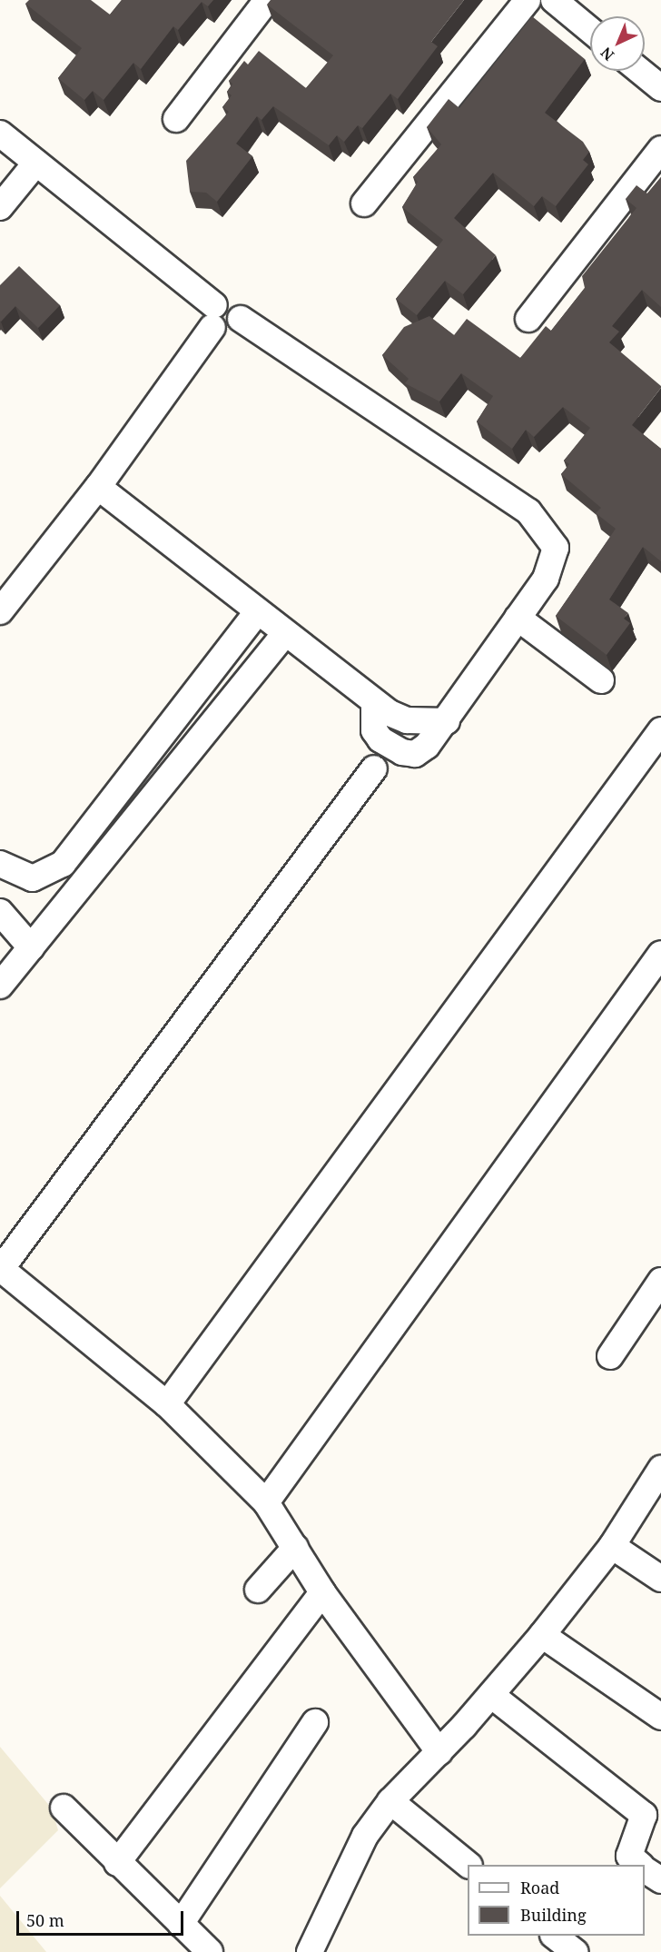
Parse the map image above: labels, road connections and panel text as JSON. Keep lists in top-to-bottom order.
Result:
{
  "legend": ["Road", "Building"],
  "scale_bar": "50 m",
  "north": "bottom left"
}
